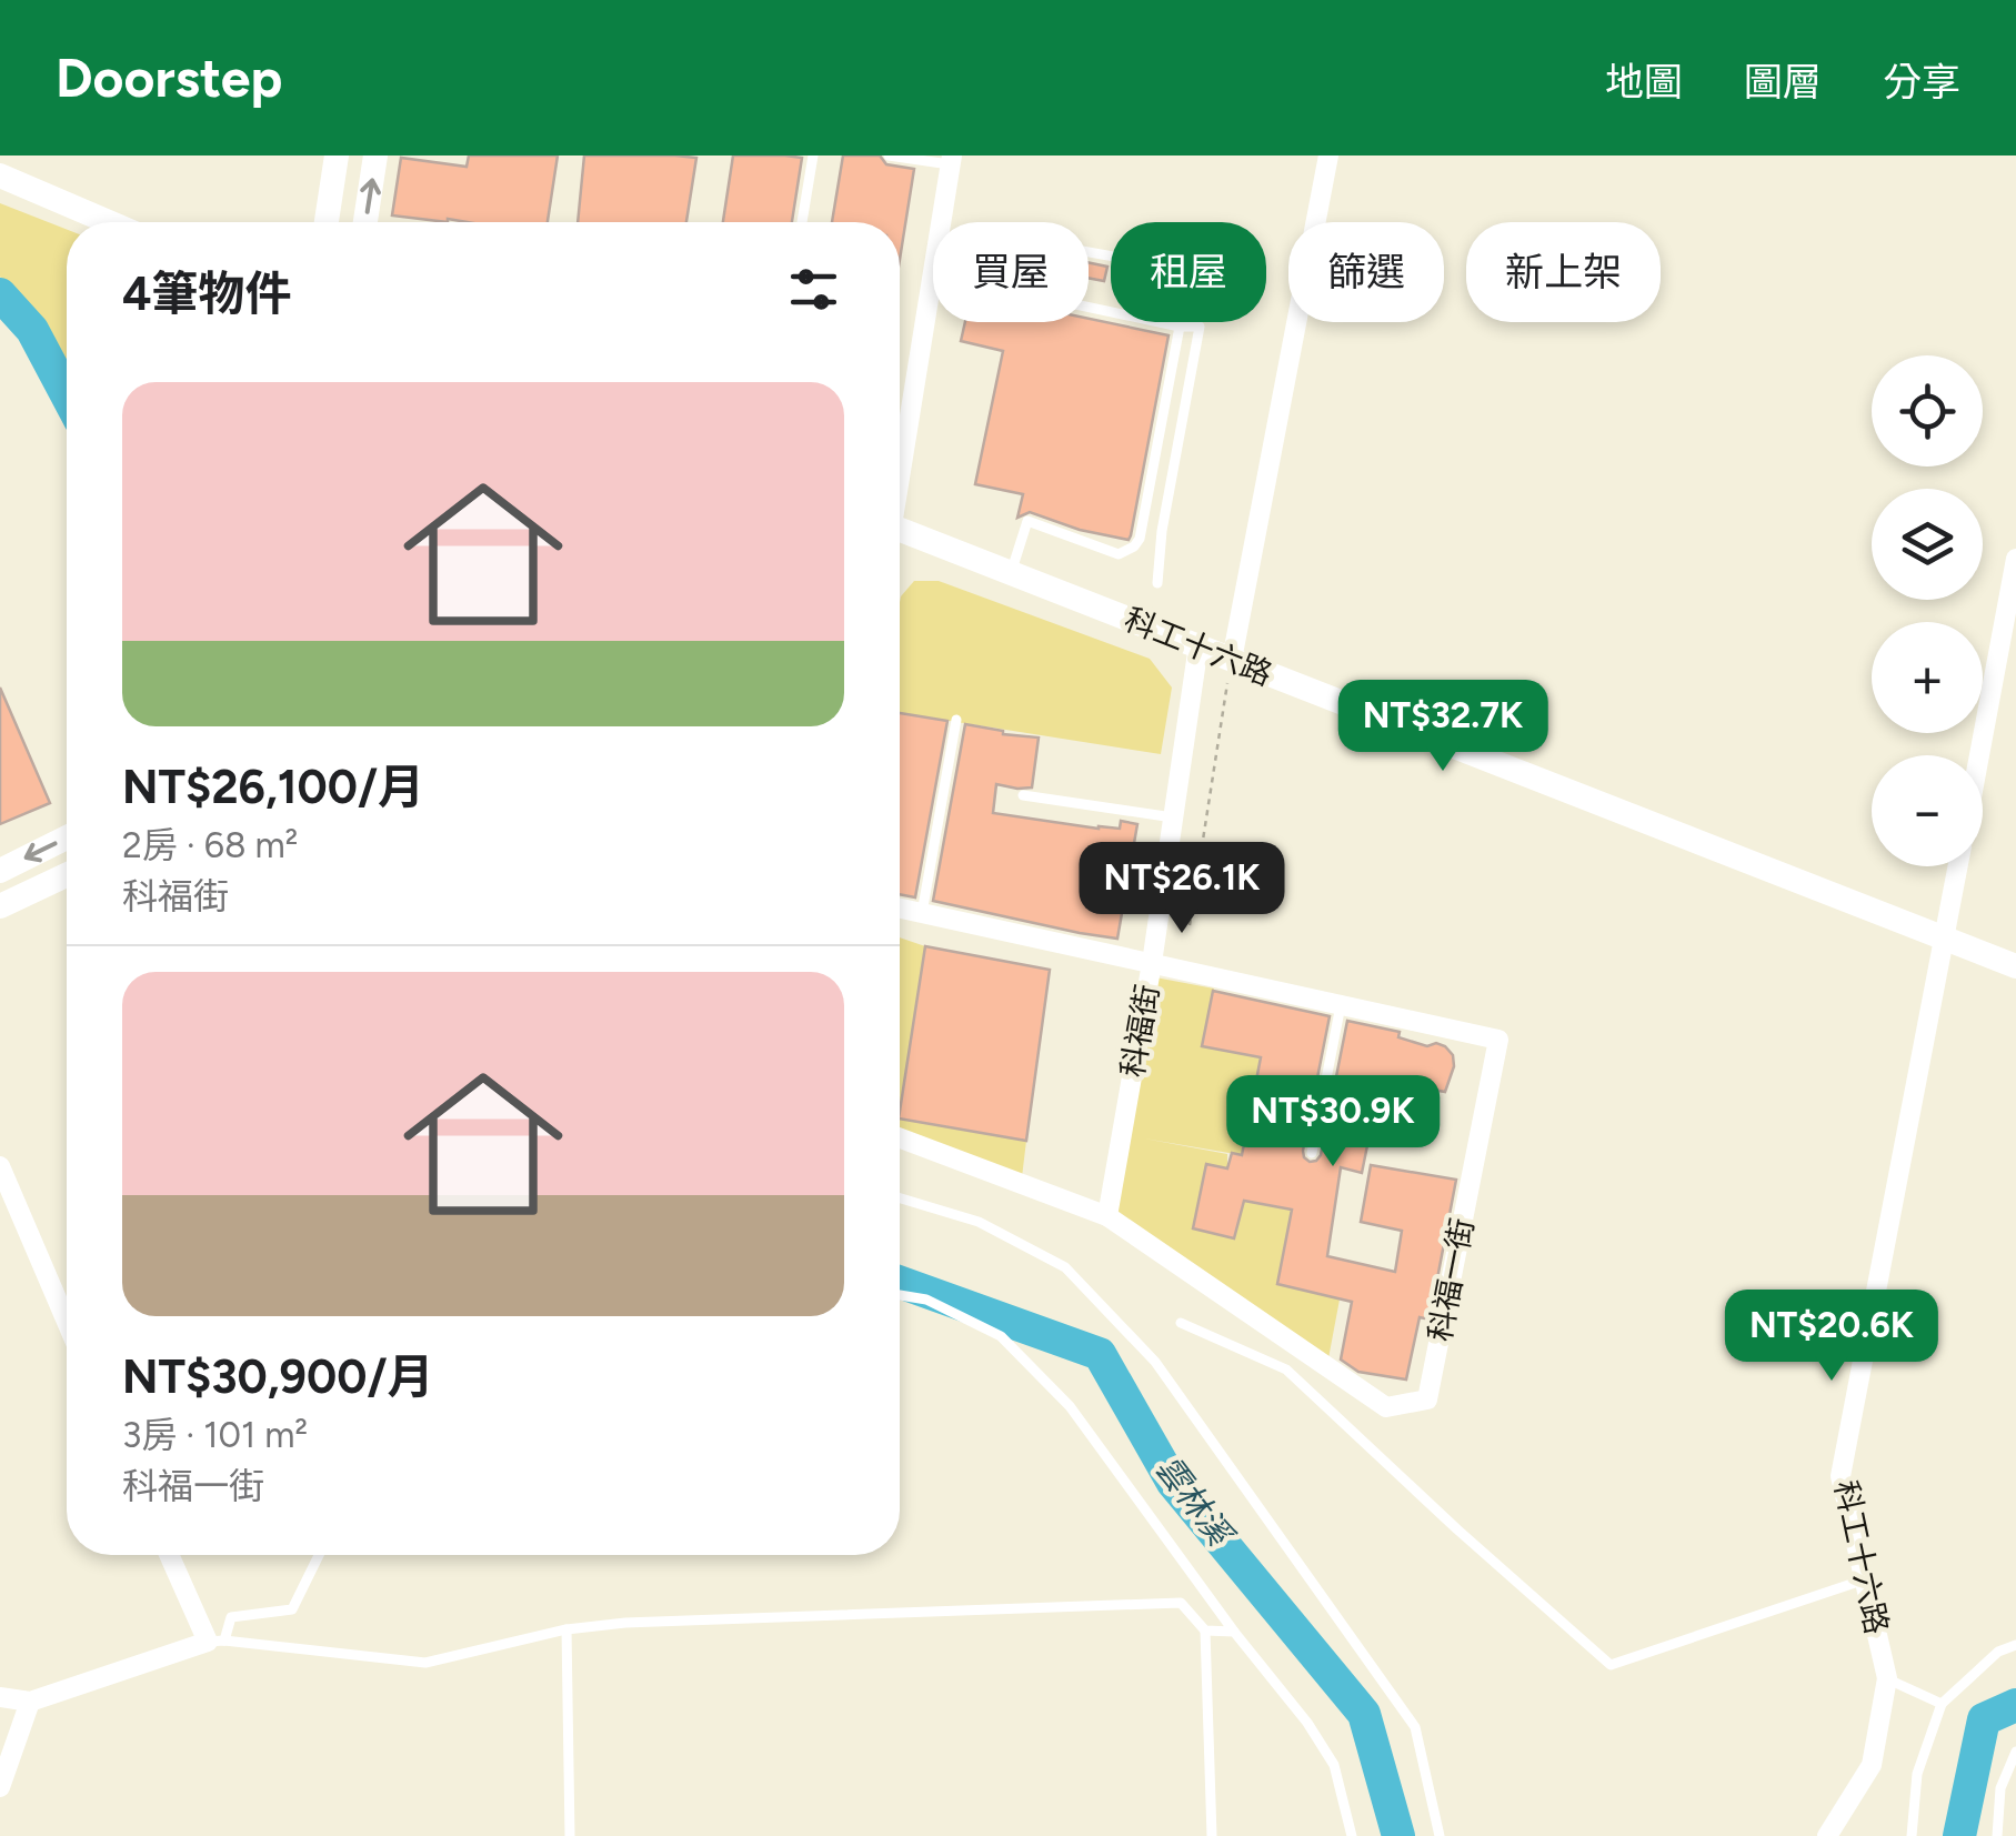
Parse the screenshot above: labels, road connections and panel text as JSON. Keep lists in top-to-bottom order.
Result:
{
  "streets": {
    "street": ["科工十六路", "科福街", "科福一街"]
  },
  "crossings": [
    ["科工十六路", "科福街"],
    ["科福街", "科福一街"]
  ],
  "water": ["雲林溪"],
  "page": {
    "header": "Doorstep",
    "nav": ["地圖", "圖層", "分享"],
    "chip": [
      "買屋",
      "租屋",
      "篩選",
      "新上架"
    ],
    "heading": "4筆物件",
    "map_buttons": ["+", "−"],
    "list": [
      {
        "name": "NT$26,100/月",
        "note": "2房 · 68 m² · 科福街"
      },
      {
        "name": "NT$30,900/月",
        "note": "3房 · 101 m² · 科福一街"
      }
    ],
    "price": [
      "NT$32.7K",
      "NT$26.1K",
      "NT$30.9K",
      "NT$20.6K"
    ]
  }
}
